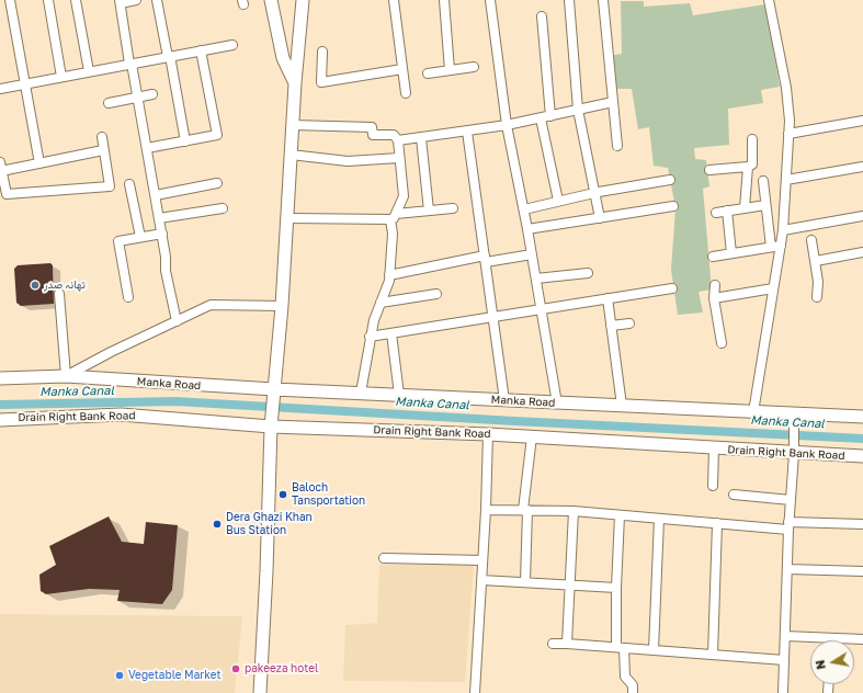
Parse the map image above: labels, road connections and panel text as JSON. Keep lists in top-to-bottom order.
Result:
{
  "streets": {
    "main road": ["Manka Road", "Drain Right Bank Road"]
  },
  "water": ["Manka Canal"],
  "places": [
    "تھانہ صدر",
    "Baloch Tansportation",
    "Dera Ghazi Khan Bus Station",
    "pakeeza hotel",
    "Vegetable Market"
  ],
  "north": "left"
}
